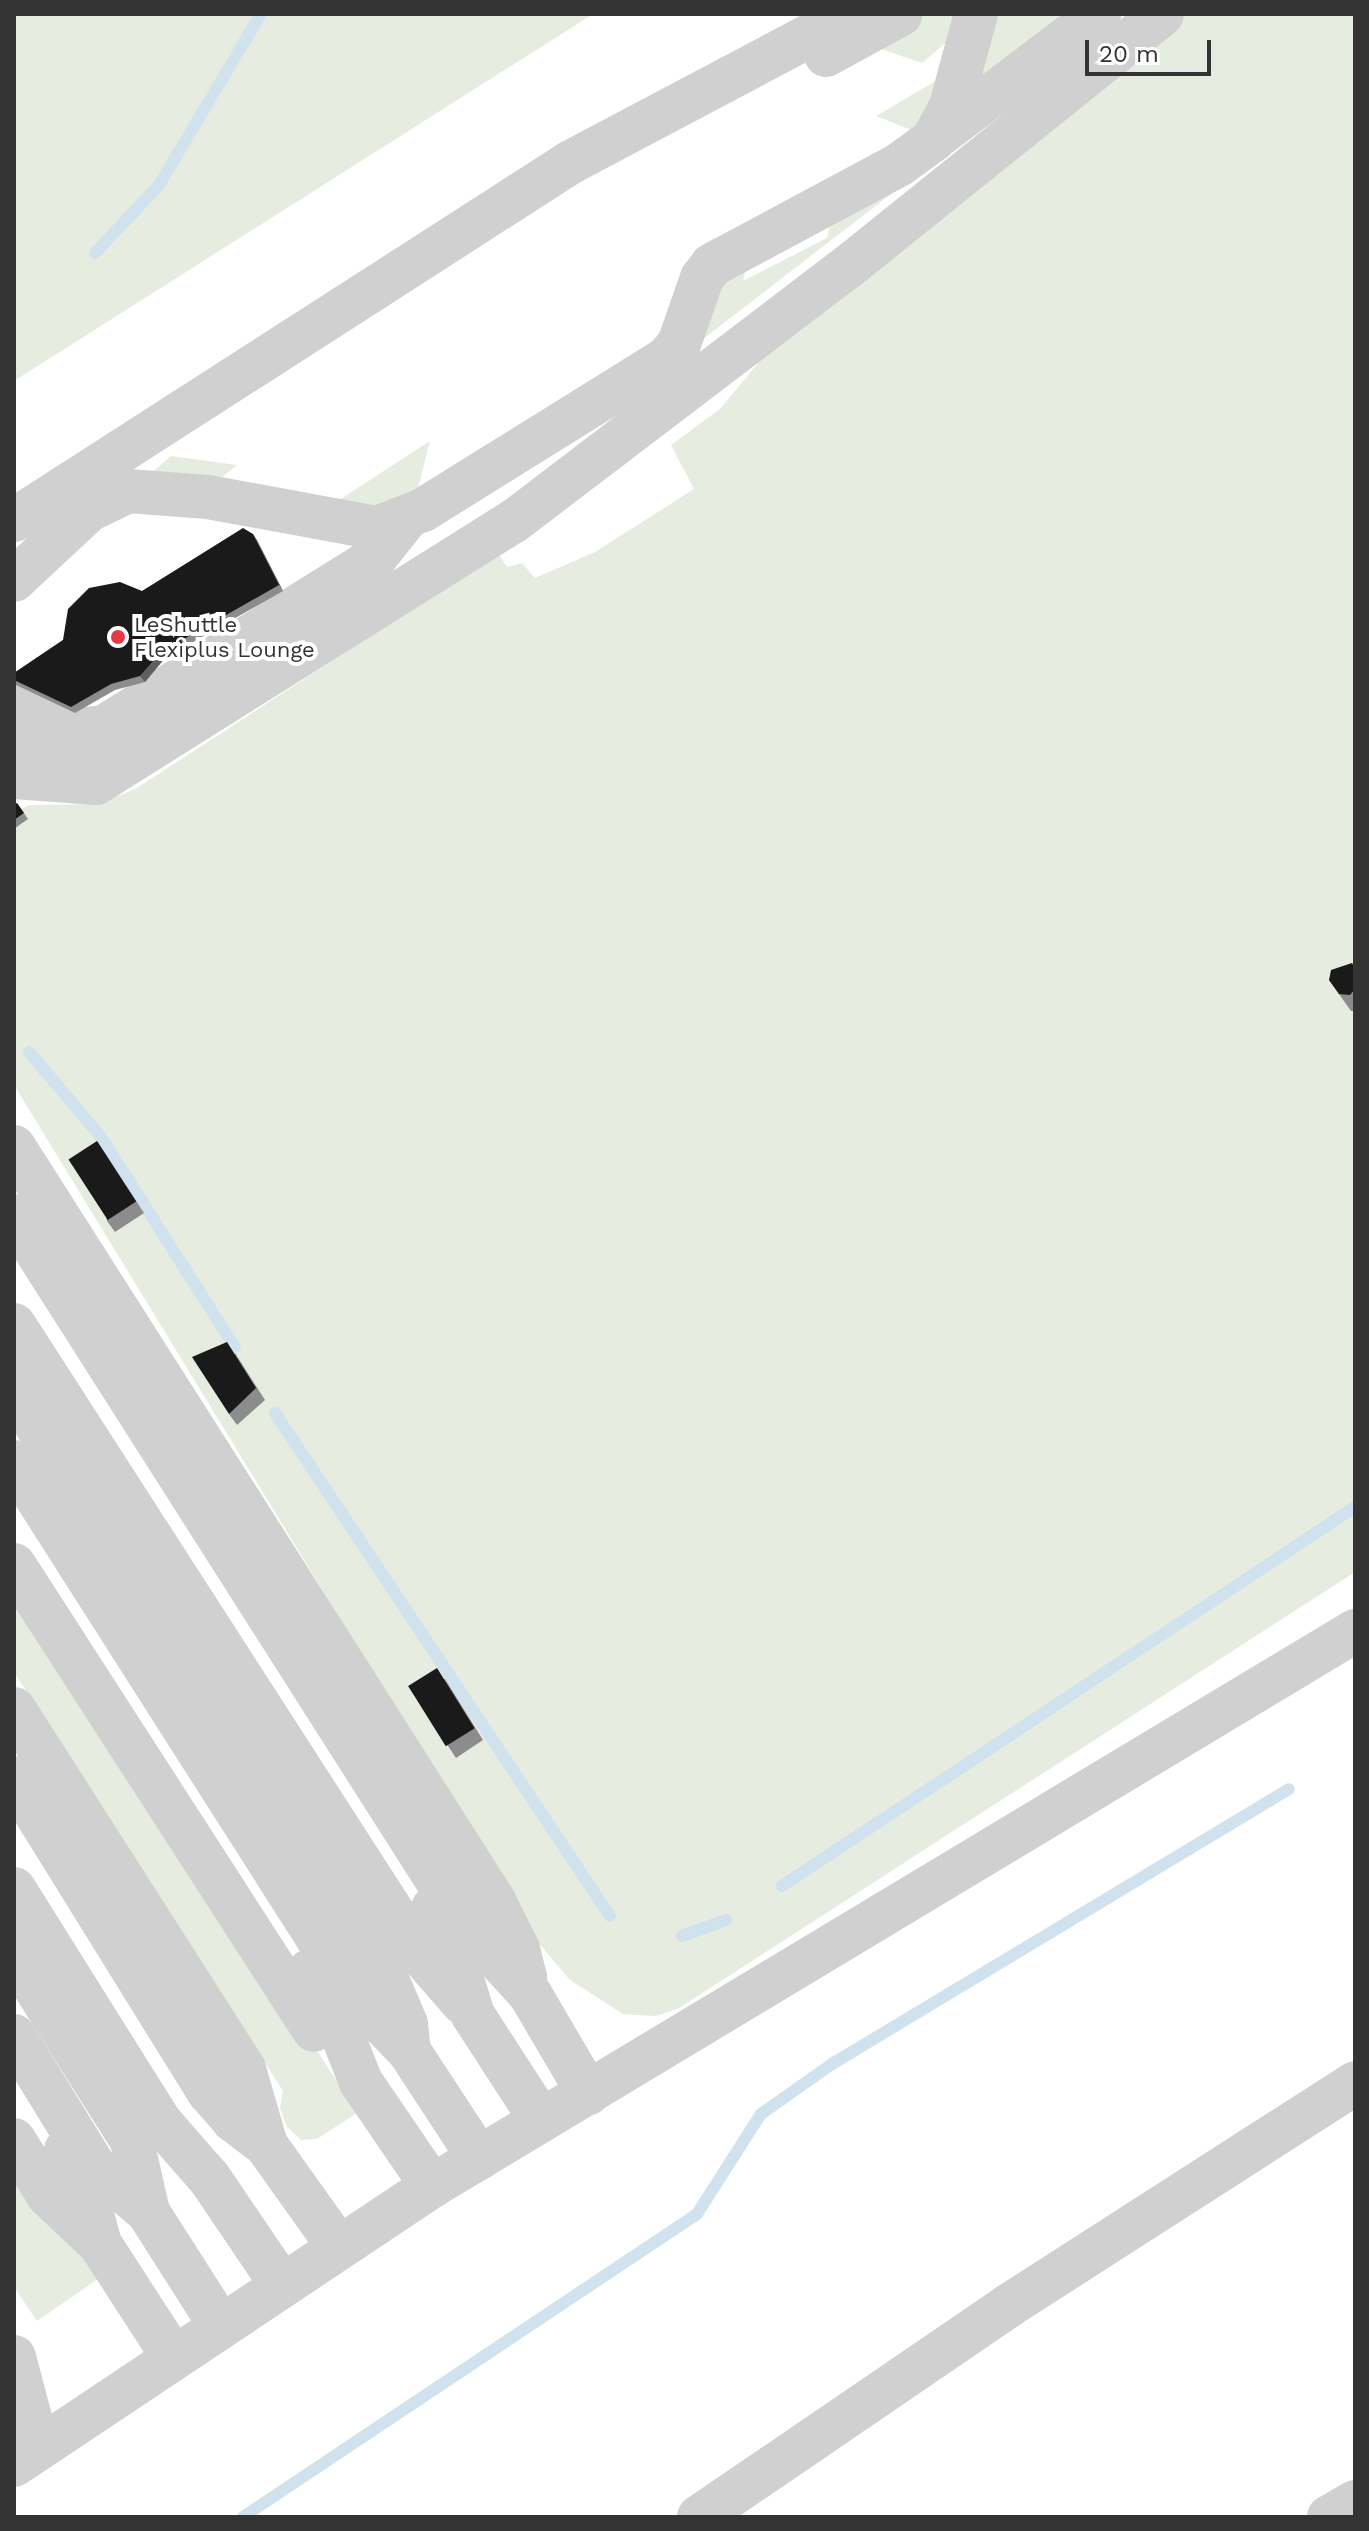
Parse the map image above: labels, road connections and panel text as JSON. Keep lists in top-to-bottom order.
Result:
{
  "places": ["LeShuttle Flexiplus Lounge"],
  "scale_bar": "20 m"
}
